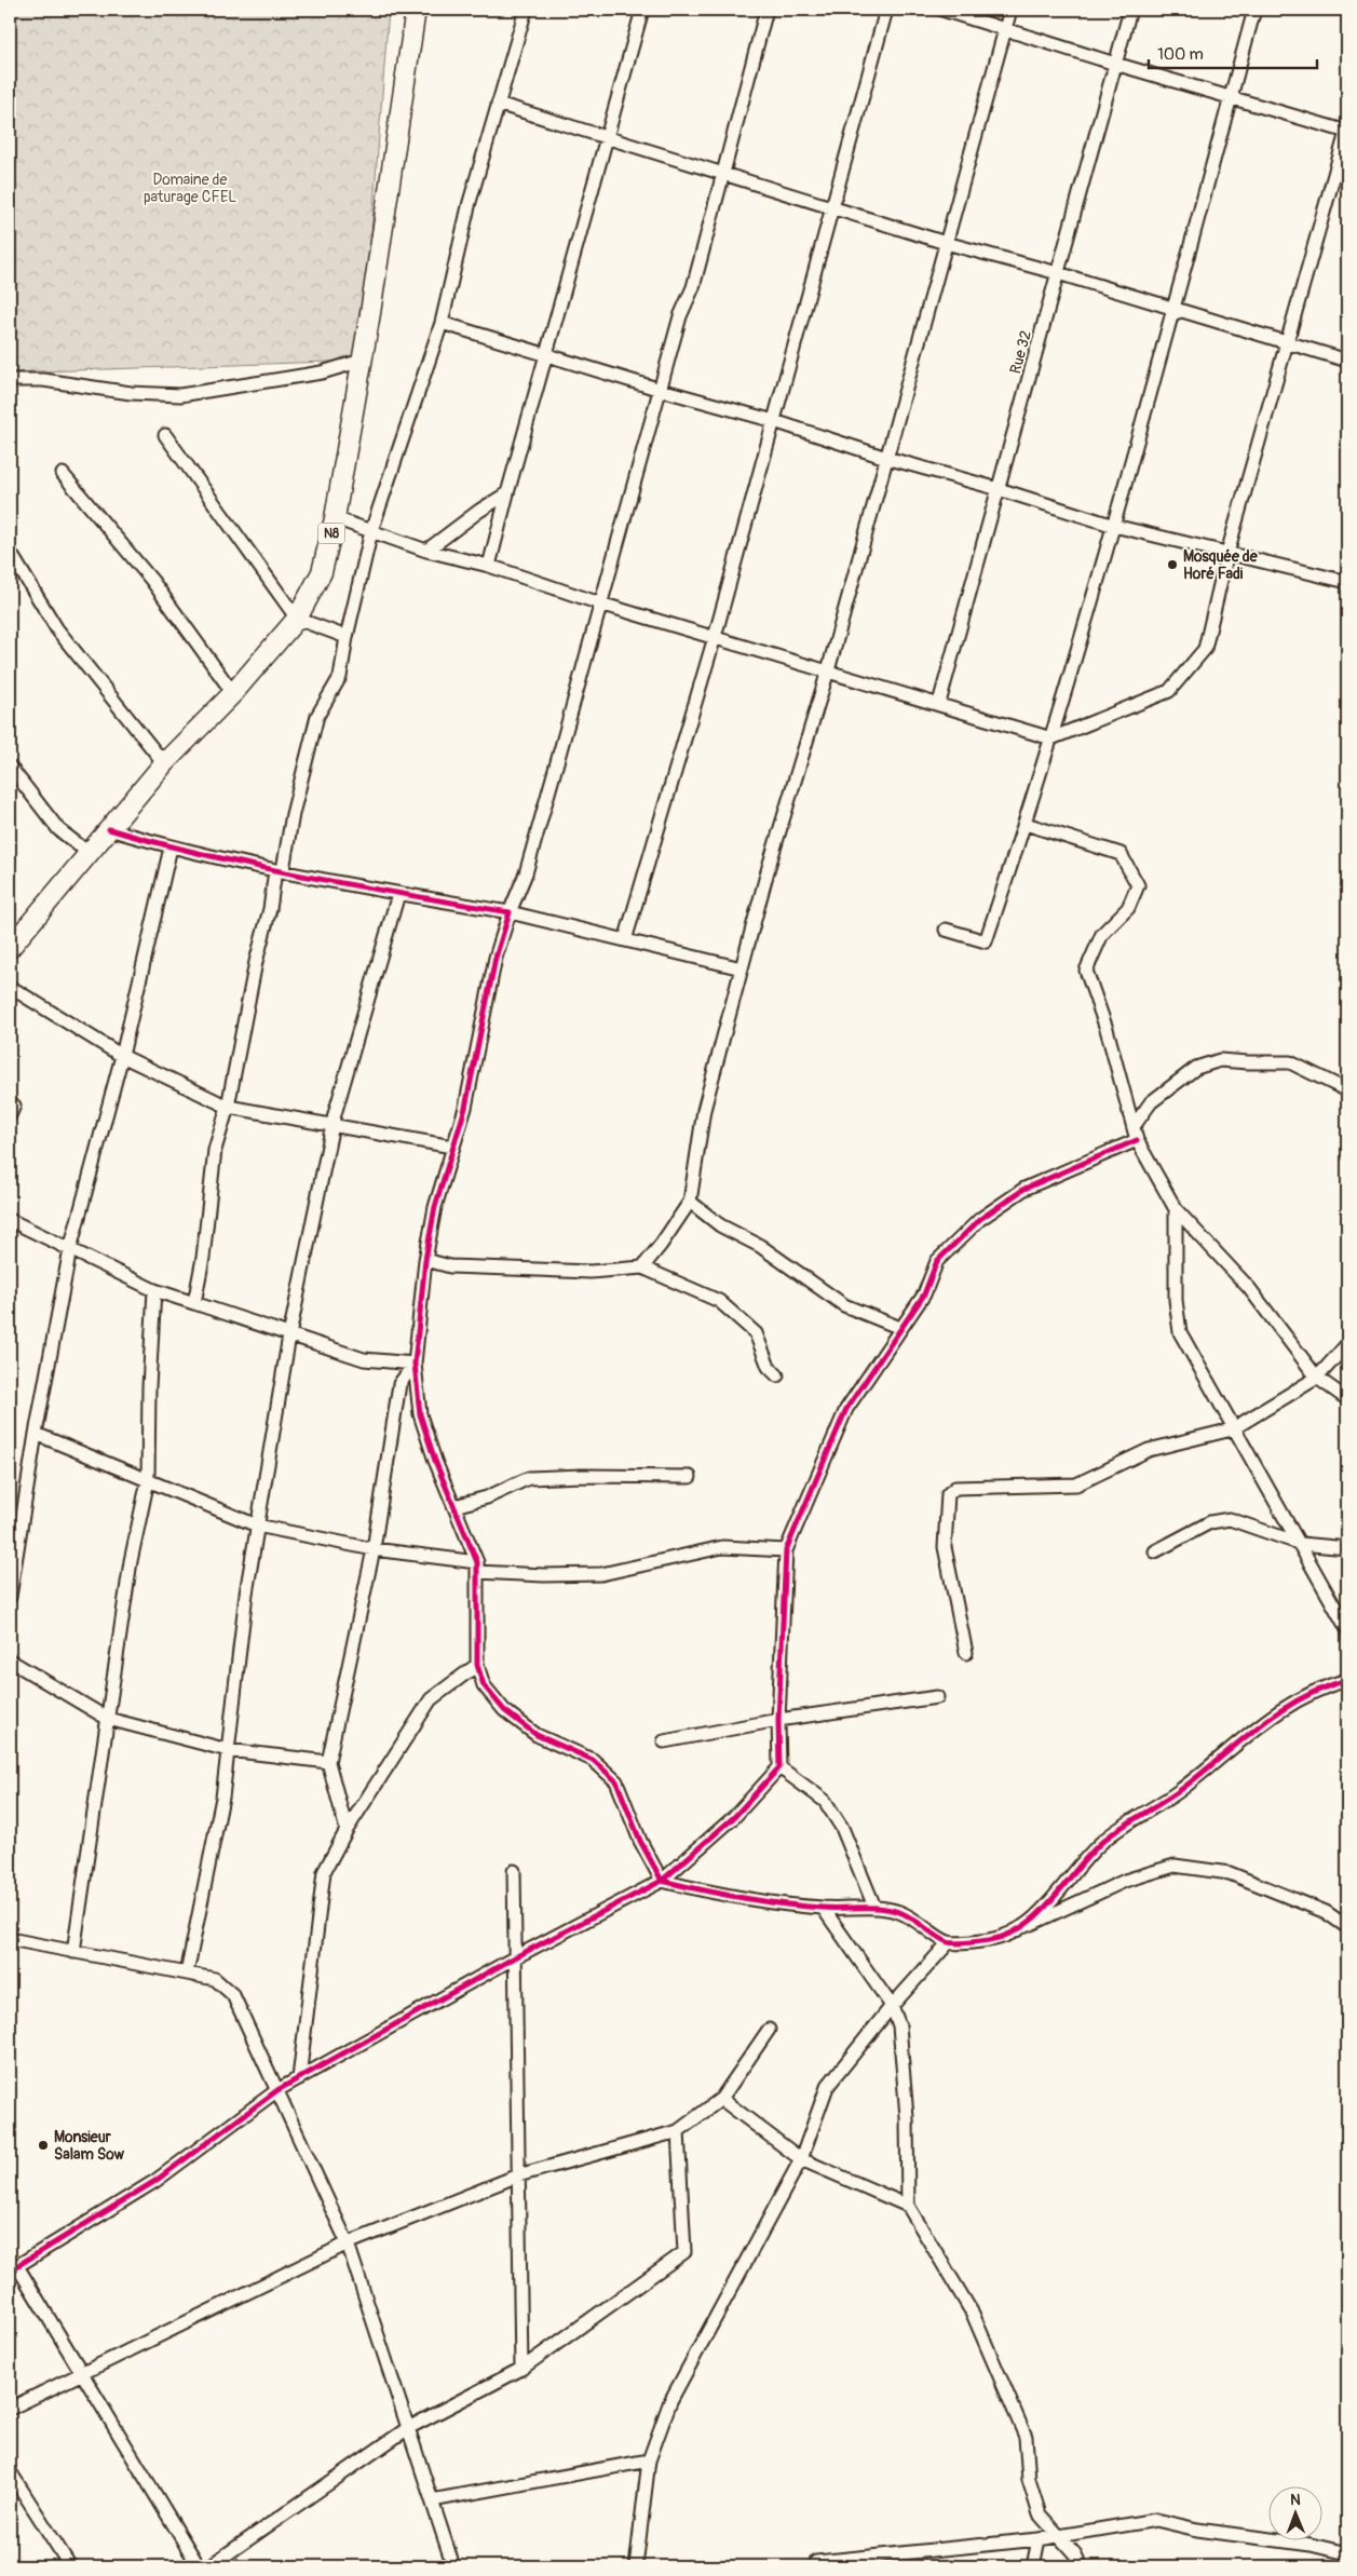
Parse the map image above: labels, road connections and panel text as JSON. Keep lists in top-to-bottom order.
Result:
{
  "streets": {
    "main road": ["N8"],
    "street": ["Rue 32"]
  },
  "parks": ["Domaine de paturage CFEL"],
  "places": ["Mosquée de Horé Fadi", "Monsieur Salam Sow"],
  "scale_bar": "100 m",
  "north": "top"
}
